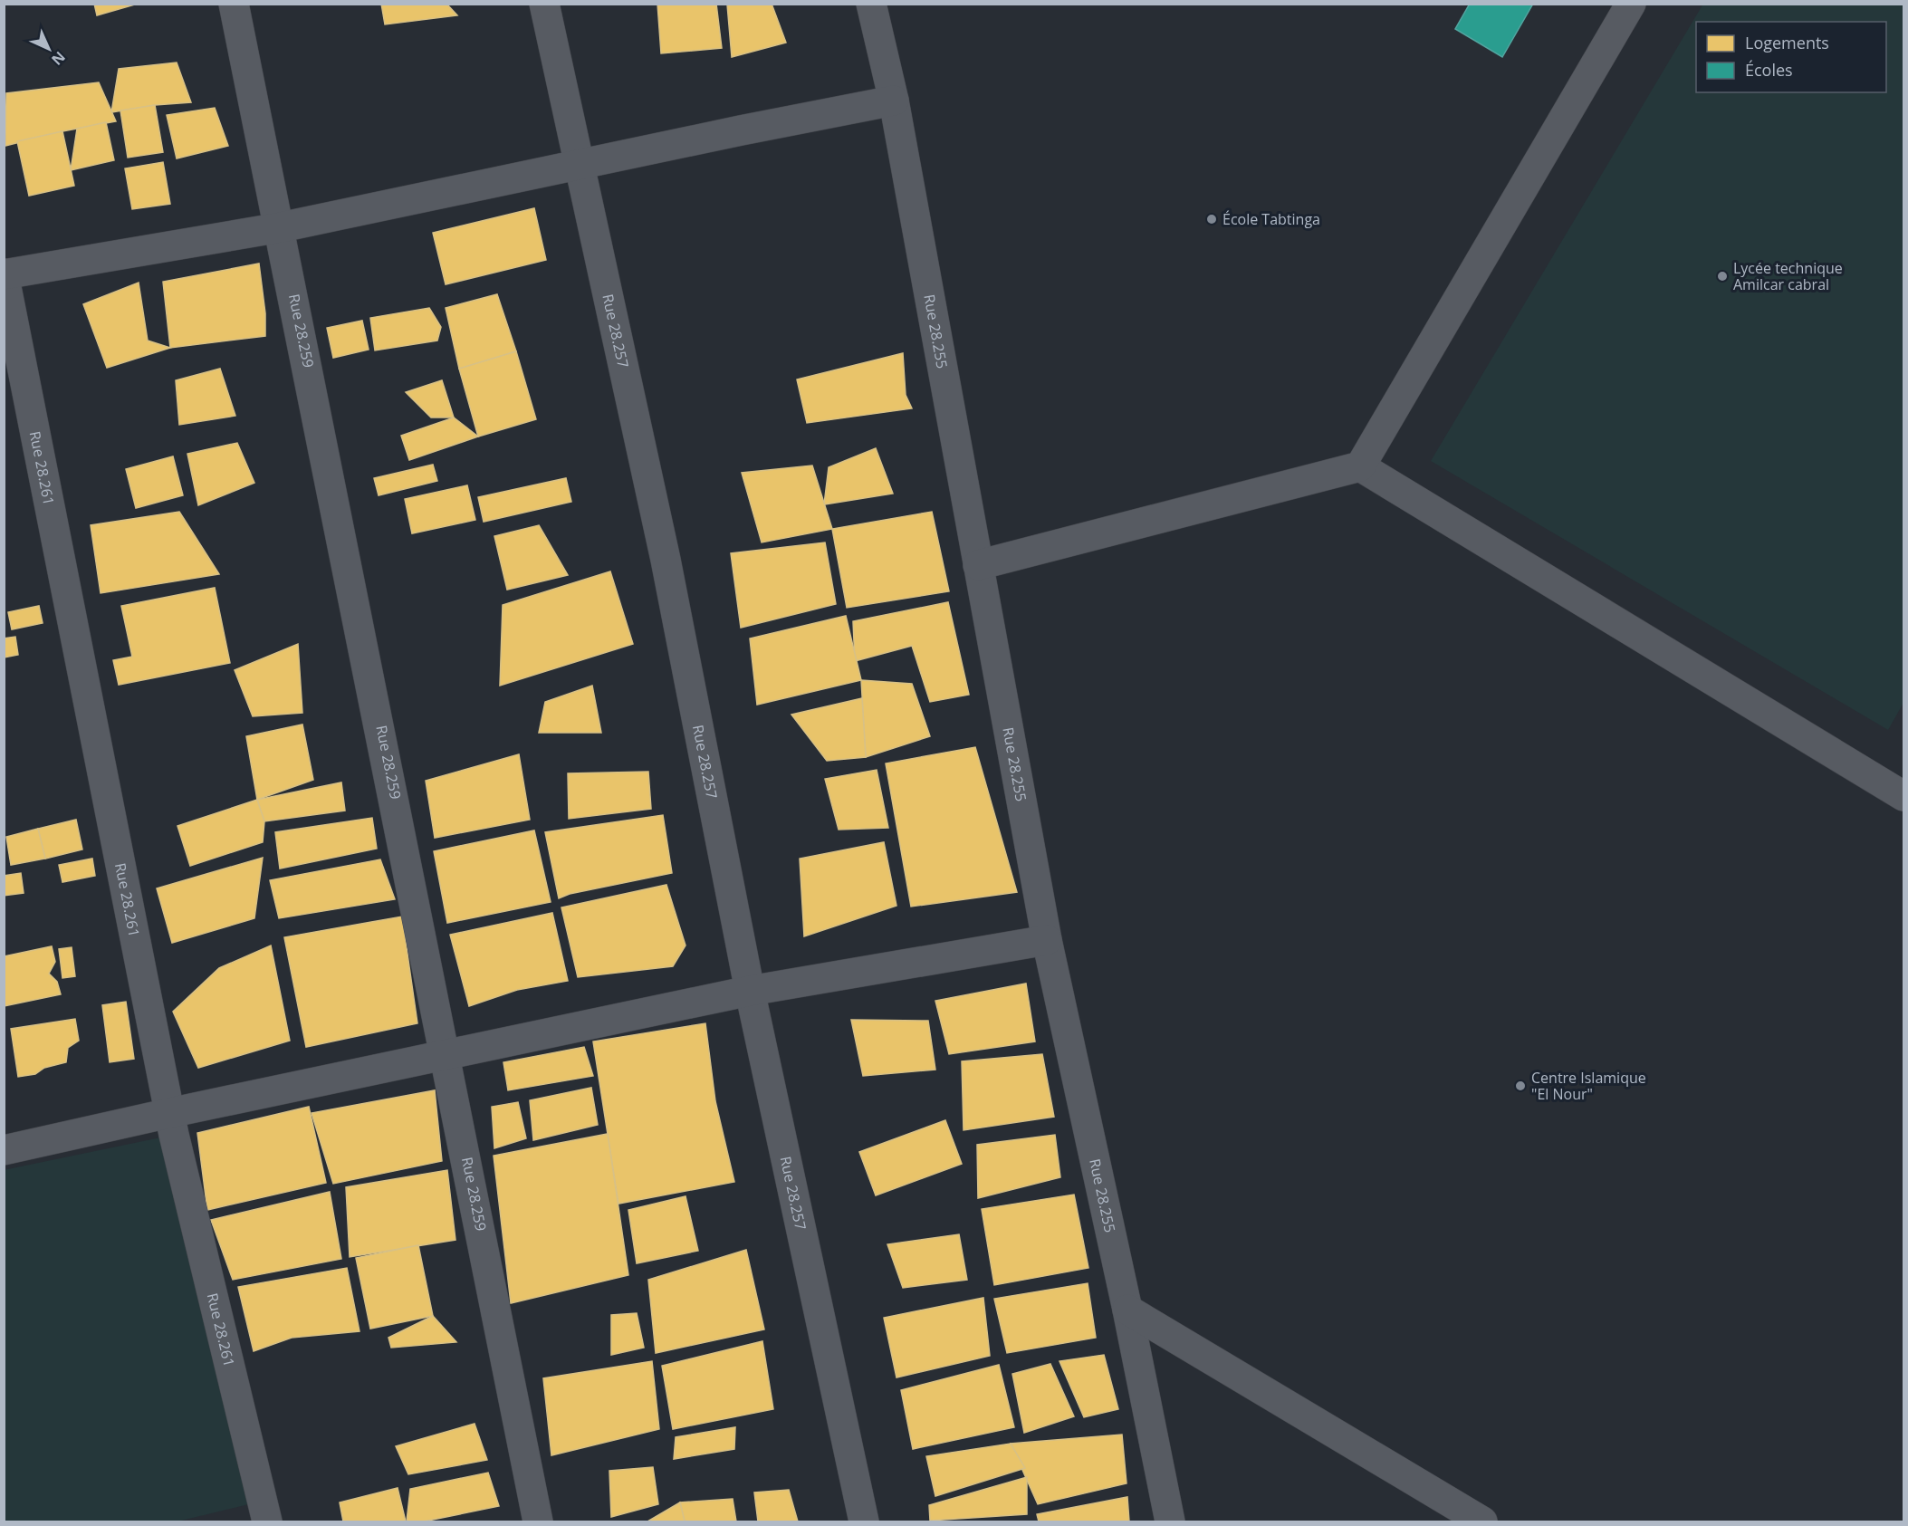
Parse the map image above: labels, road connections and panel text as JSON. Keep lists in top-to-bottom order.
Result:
{
  "streets": {
    "street": [
      "Rue 28.259",
      "Rue 28.257",
      "Rue 28.255",
      "Rue 28.261"
    ]
  },
  "places": ["École Tabtinga", "Lycée technique Amilcar cabral", "Centre Islamique \"El Nour\""],
  "legend": ["Logements", "Écoles"],
  "north": "bottom right"
}
